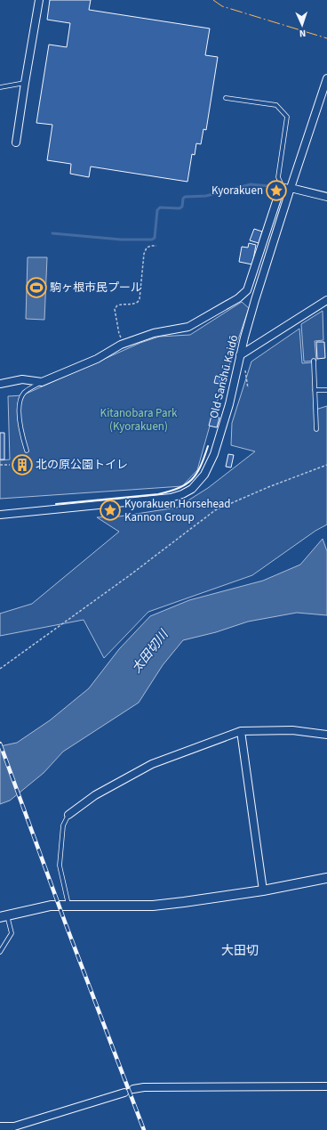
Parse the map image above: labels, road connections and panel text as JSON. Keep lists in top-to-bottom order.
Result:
{
  "streets": {
    "street": ["Old Sanshū Kaidō"]
  },
  "districts": ["大田切"],
  "water": ["太田切川"],
  "parks": ["Kitanobara Park (Kyorakuen)"],
  "places": {
    "place": ["Kyorakuen", "Kyorakuen Horsehead Kannon Group"],
    "sports": ["駒ヶ根市民プール"],
    "building": ["北の原公園トイレ"]
  },
  "north": "bottom"
}
